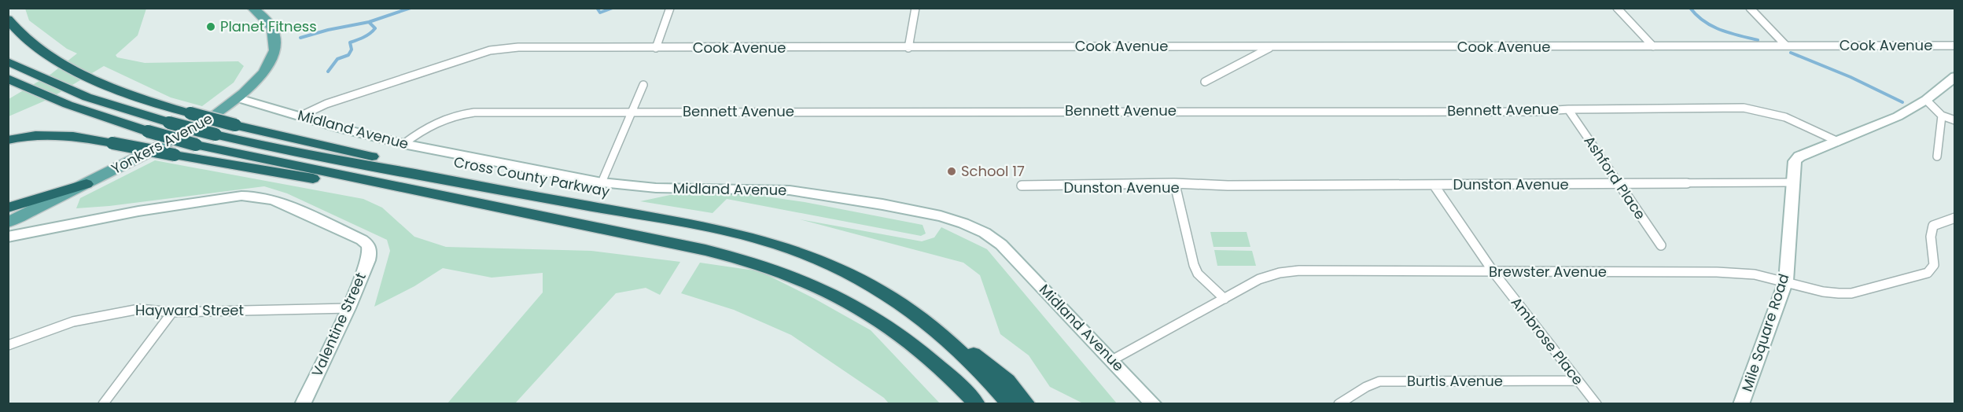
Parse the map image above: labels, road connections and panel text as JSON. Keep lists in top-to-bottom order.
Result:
{
  "streets": {
    "highway": ["Cross County Parkway"],
    "main road": ["Yonkers Avenue"],
    "street": [
      "Cook Avenue",
      "Bennett Avenue",
      "Midland Avenue",
      "Ashford Place",
      "Dunston Avenue",
      "Brewster Avenue",
      "Hayward Street",
      "Valentine Street",
      "Mile Square Road",
      "Ambrose Place",
      "Burtis Avenue"
    ]
  },
  "crossings": [
    ["Cook Avenue", "Midland Avenue"],
    ["Bennett Avenue", "Midland Avenue"],
    ["Bennett Avenue", "Ashford Place"],
    ["Bennett Avenue", "Mile Square Road"],
    ["Midland Avenue", "Yonkers Avenue"],
    ["Midland Avenue", "Brewster Avenue"],
    ["Yonkers Avenue", "Valentine Street"],
    ["Ashford Place", "Dunston Avenue"],
    ["Dunston Avenue", "Mile Square Road"],
    ["Dunston Avenue", "Ambrose Place"],
    ["Brewster Avenue", "Mile Square Road"],
    ["Brewster Avenue", "Ambrose Place"],
    ["Hayward Street", "Valentine Street"],
    ["Ambrose Place", "Burtis Avenue"]
  ],
  "places": ["Planet Fitness", "School 17"]
}
